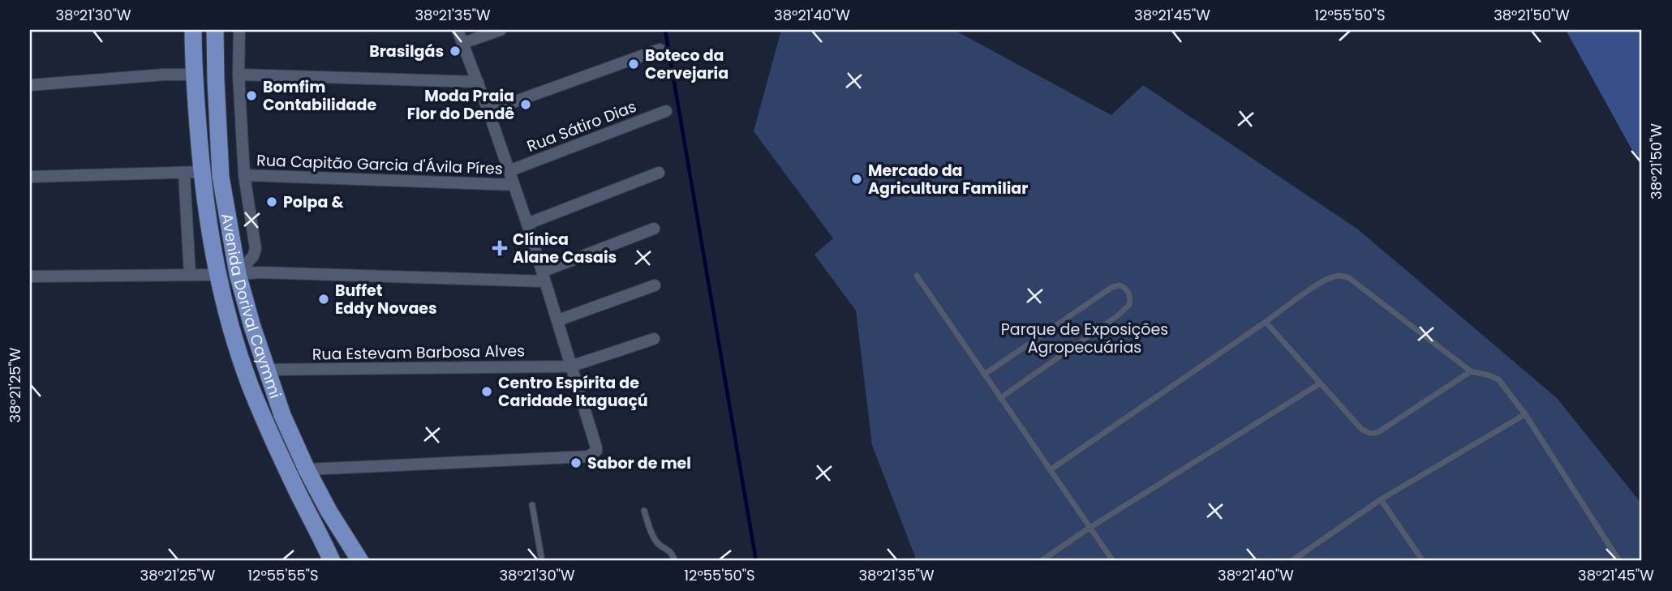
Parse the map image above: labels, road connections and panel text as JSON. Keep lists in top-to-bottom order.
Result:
{
  "streets": {
    "main road": ["Avenida Dorival Caymmi"],
    "street": ["Rua Sátiro Dias", "Rua Capitão Garcia d'Ávila Píres", "Rua Estevam Barbosa Alves"]
  },
  "crossings": [
    ["Avenida Dorival Caymmi", "Rua Estevam Barbosa Alves"]
  ],
  "parks": ["Parque de Exposições Agropecuárias"],
  "places": {
    "other": [
      "Brasilgás",
      "Boteco da Cervejaria",
      "Bomfim Contabilidade",
      "Moda Praia Flor do Dendê",
      "Mercado da Agricultura Familiar",
      "Polpa &",
      "Buffet Eddy Novaes",
      "Centro Espírita de Caridade Itaguaçú",
      "Sabor de mel"
    ],
    "health": ["Clínica Alane Casais"]
  },
  "coordinates": [
    "38°21'30\"W",
    "38°21'35\"W",
    "38°21'40\"W",
    "38°21'45\"W",
    "12°55'50\"S",
    "38°21'50\"W",
    "38°21'25\"W",
    "12°55'55\"S"
  ]
}
